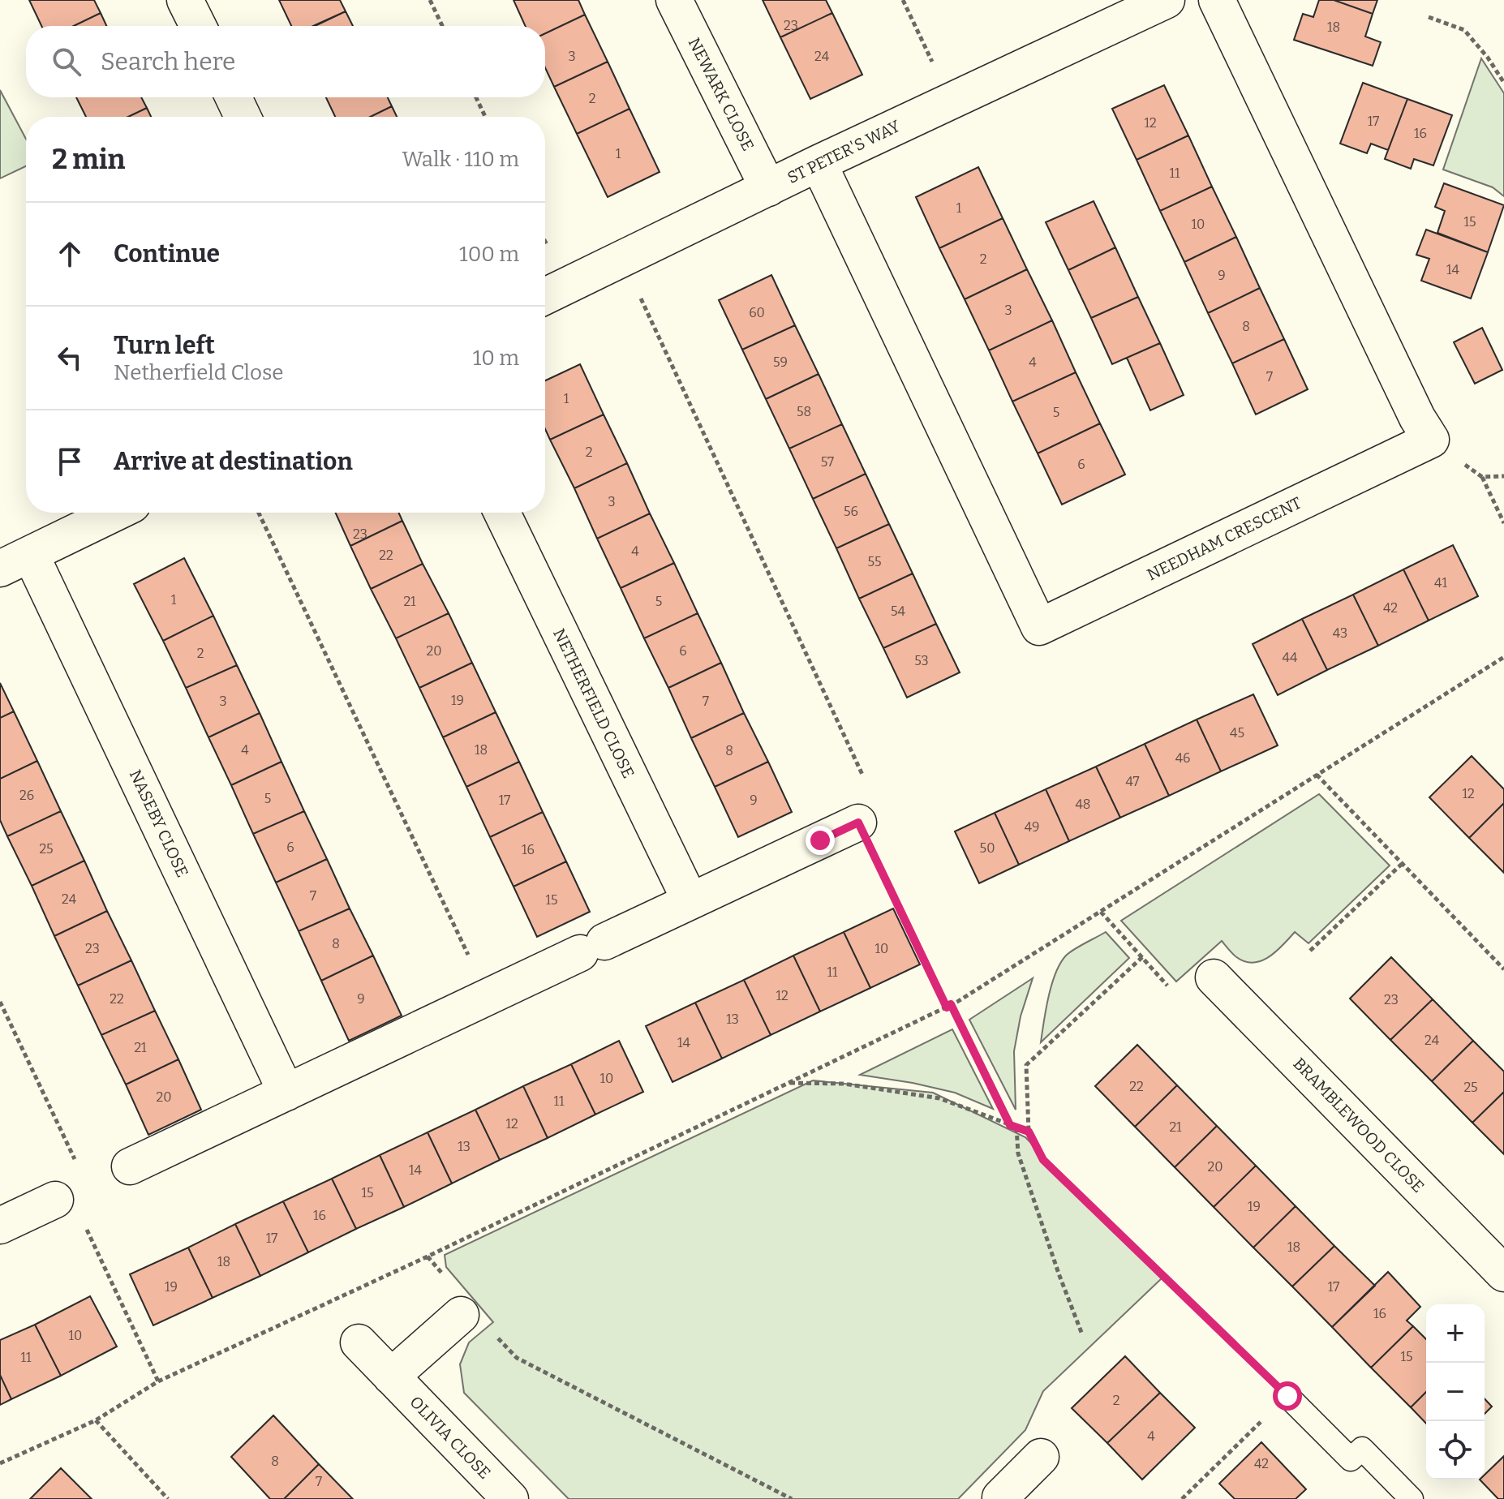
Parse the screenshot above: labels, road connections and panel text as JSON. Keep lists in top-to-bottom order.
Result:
{
  "streets": {
    "street": [
      "NEWARK CLOSE",
      "ST PETER'S WAY",
      "NEEDHAM CRESCENT",
      "NETHERFIELD CLOSE",
      "NASEBY CLOSE",
      "BRAMBLEWOOD CLOSE",
      "OLIVIA CLOSE"
    ]
  },
  "crossings": [
    ["NEWARK CLOSE", "ST PETER'S WAY"],
    ["ST PETER'S WAY", "NEEDHAM CRESCENT"]
  ],
  "house_numbers": [
    "23",
    "18",
    "3",
    "24",
    "2",
    "17",
    "12",
    "16",
    "1",
    "11",
    "1",
    "15",
    "10",
    "2",
    "14",
    "9",
    "3",
    "60",
    "8",
    "59",
    "4",
    "7",
    "1",
    "58",
    "5",
    "2",
    "57",
    "6",
    "3",
    "56",
    "23",
    "4",
    "22",
    "55",
    "41",
    "1",
    "21",
    "5",
    "42",
    "54",
    "43",
    "20",
    "6",
    "2",
    "44",
    "53",
    "19",
    "3",
    "7",
    "45",
    "4",
    "18",
    "8",
    "46",
    "47",
    "12",
    "26",
    "5",
    "17",
    "9",
    "48",
    "49",
    "6",
    "50",
    "25",
    "16",
    "7",
    "24",
    "15",
    "8",
    "23",
    "10",
    "11",
    "12",
    "22",
    "9",
    "23",
    "13",
    "24",
    "14",
    "21",
    "10",
    "22",
    "25",
    "20",
    "11",
    "12",
    "21",
    "13",
    "20",
    "14",
    "15",
    "19",
    "16",
    "17",
    "18",
    "18",
    "19",
    "17",
    "16",
    "10",
    "15",
    "11",
    "2",
    "4",
    "8",
    "42",
    "7"
  ],
  "page": {
    "search": "Search here",
    "heading": ["2 min", "Walk · 110 m"],
    "list": [
      ["Continue", "100 m"],
      ["Turn left", "Netherfield Close", "10 m"],
      "Arrive at destination"
    ],
    "map_buttons": ["+", "−"]
  }
}
